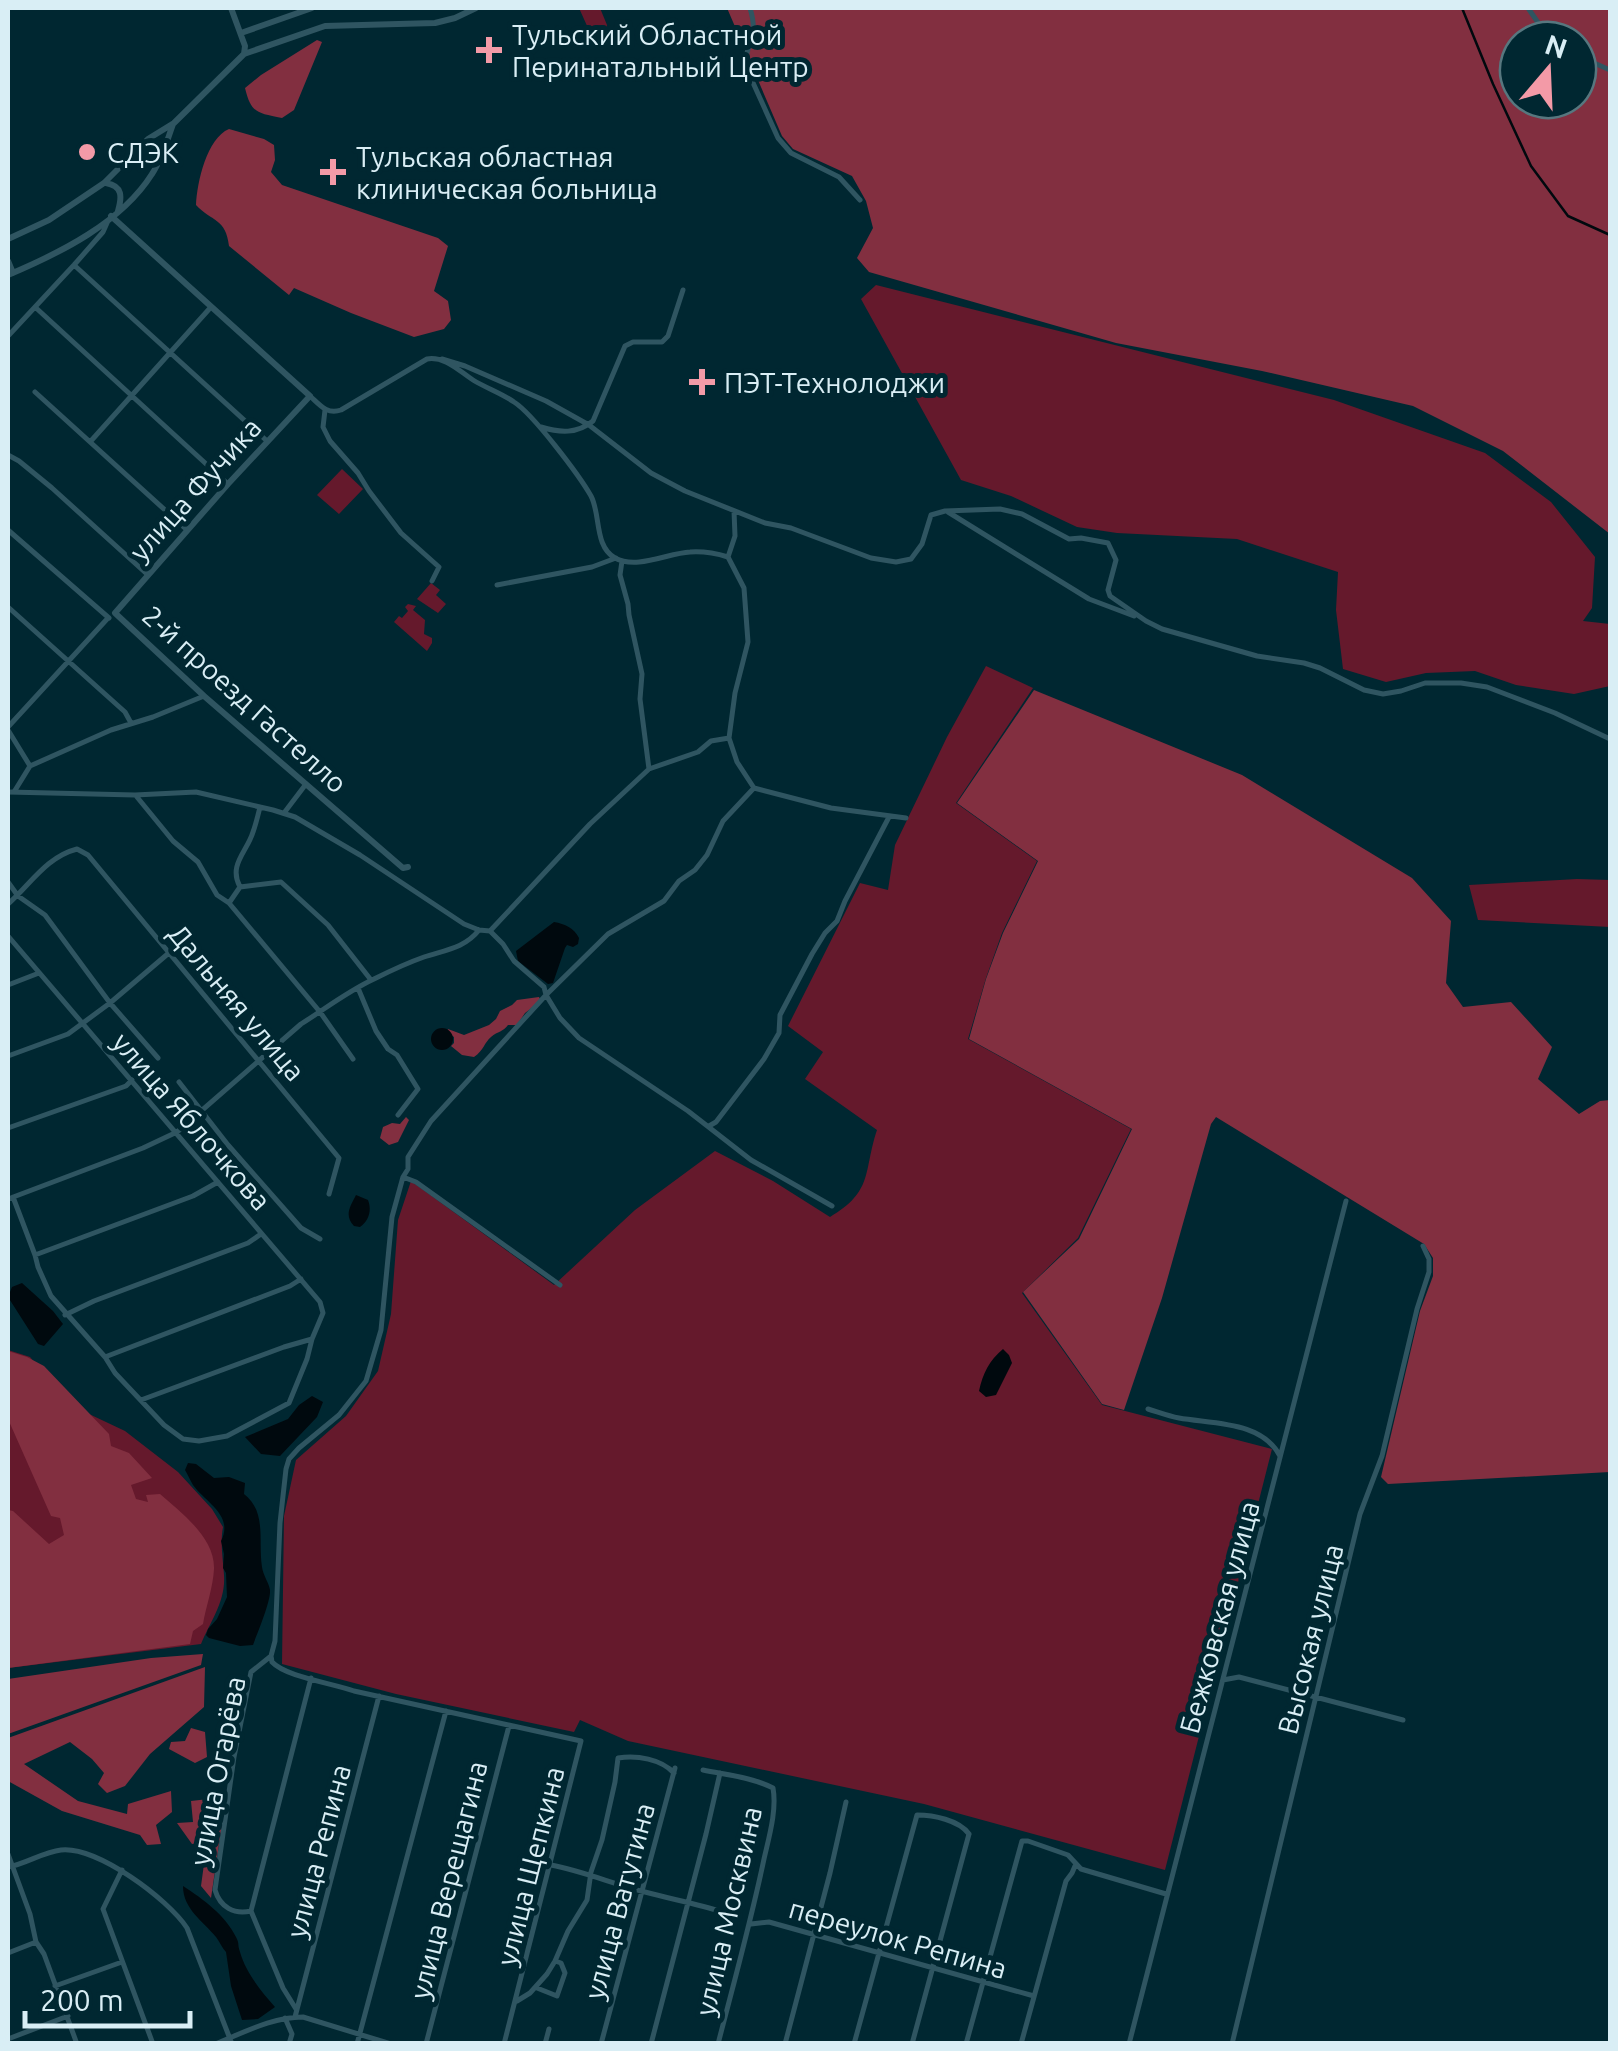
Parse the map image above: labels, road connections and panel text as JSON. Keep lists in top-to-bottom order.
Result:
{
  "streets": {
    "street": [
      "улица Фучика",
      "2-й проезд Гастелло",
      "Дальняя улица",
      "улица Яблочкова",
      "Бежковская улица",
      "Высокая улица",
      "улица Огарёва",
      "улица Репина",
      "улица Щепкина",
      "улица Верещагина",
      "улица Ватутина",
      "улица Москвина",
      "переулок Репина"
    ]
  },
  "crossings": [
    ["улица Фучика", "2-й проезд Гастелло"],
    ["Дальняя улица", "улица Яблочкова"],
    ["улица Щепкина", "улица Верещагина"],
    ["улица Щепкина", "улица Ватутина"],
    ["улица Москвина", "переулок Репина"]
  ],
  "places": {
    "health": ["Тульский Областной Перинатальный Центр", "Тульская областная клиническая больница", "ПЭТ-Технолоджи"],
    "other": ["СДЭК"]
  },
  "scale_bar": "200 m",
  "north": "top"
}
